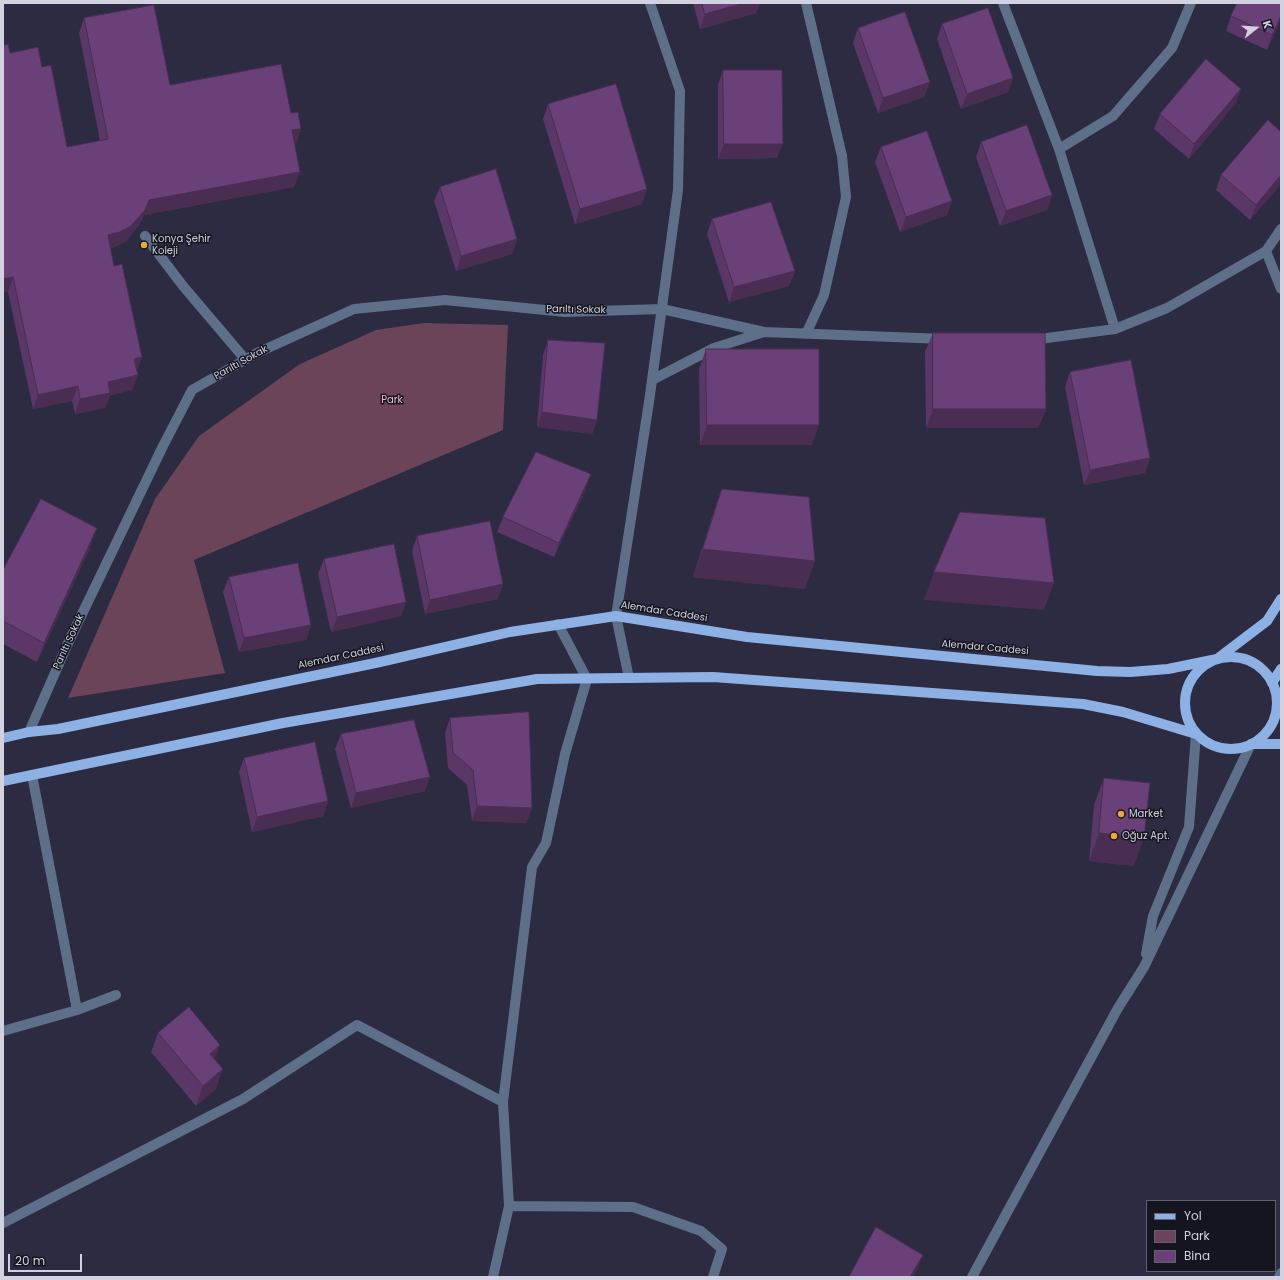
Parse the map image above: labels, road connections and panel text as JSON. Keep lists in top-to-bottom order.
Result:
{
  "streets": {
    "main road": ["Alemdar Caddesi"],
    "street": ["Parıltı Sokak"]
  },
  "crossings": [
    ["Parıltı Sokak", "Alemdar Caddesi"]
  ],
  "parks": ["Park"],
  "places": ["Konya Şehir Koleji", "Market", "Oğuz Apt."],
  "legend": ["Yol", "Park", "Bina"],
  "scale_bar": "20 m",
  "north": "right"
}
